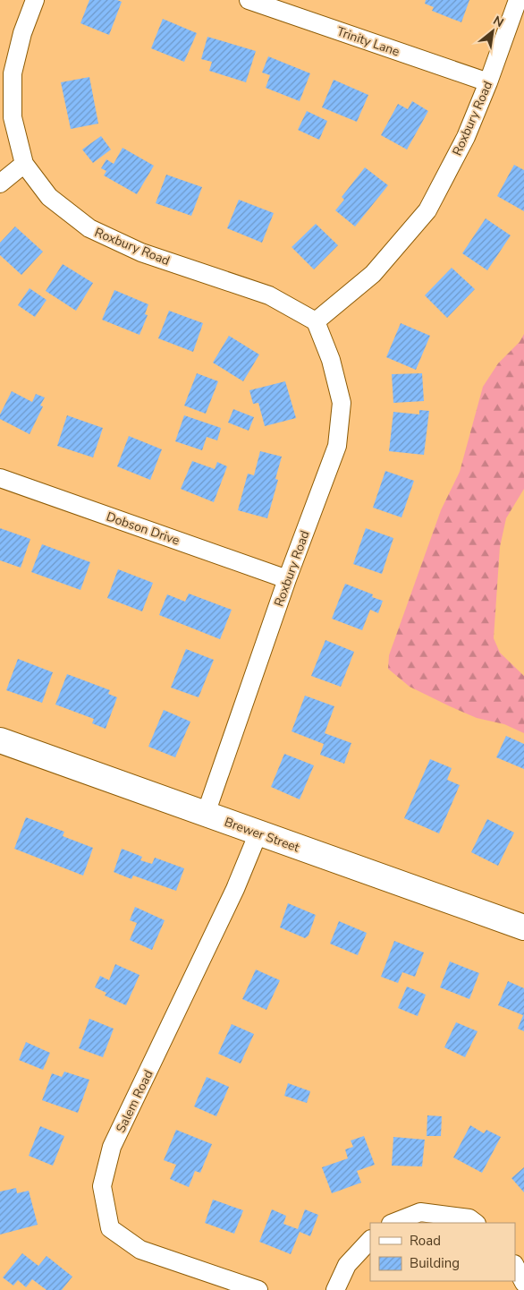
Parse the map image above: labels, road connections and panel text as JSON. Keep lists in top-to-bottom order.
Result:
{
  "streets": {
    "main road": ["Brewer Street"],
    "street": [
      "Trinity Lane",
      "Roxbury Road",
      "Dobson Drive",
      "Salem Road"
    ]
  },
  "crossings": [
    ["Trinity Lane", "Roxbury Road"],
    ["Roxbury Road", "Dobson Drive"],
    ["Roxbury Road", "Brewer Street"],
    ["Brewer Street", "Salem Road"]
  ],
  "legend": ["Road", "Building"],
  "north": "top right"
}
